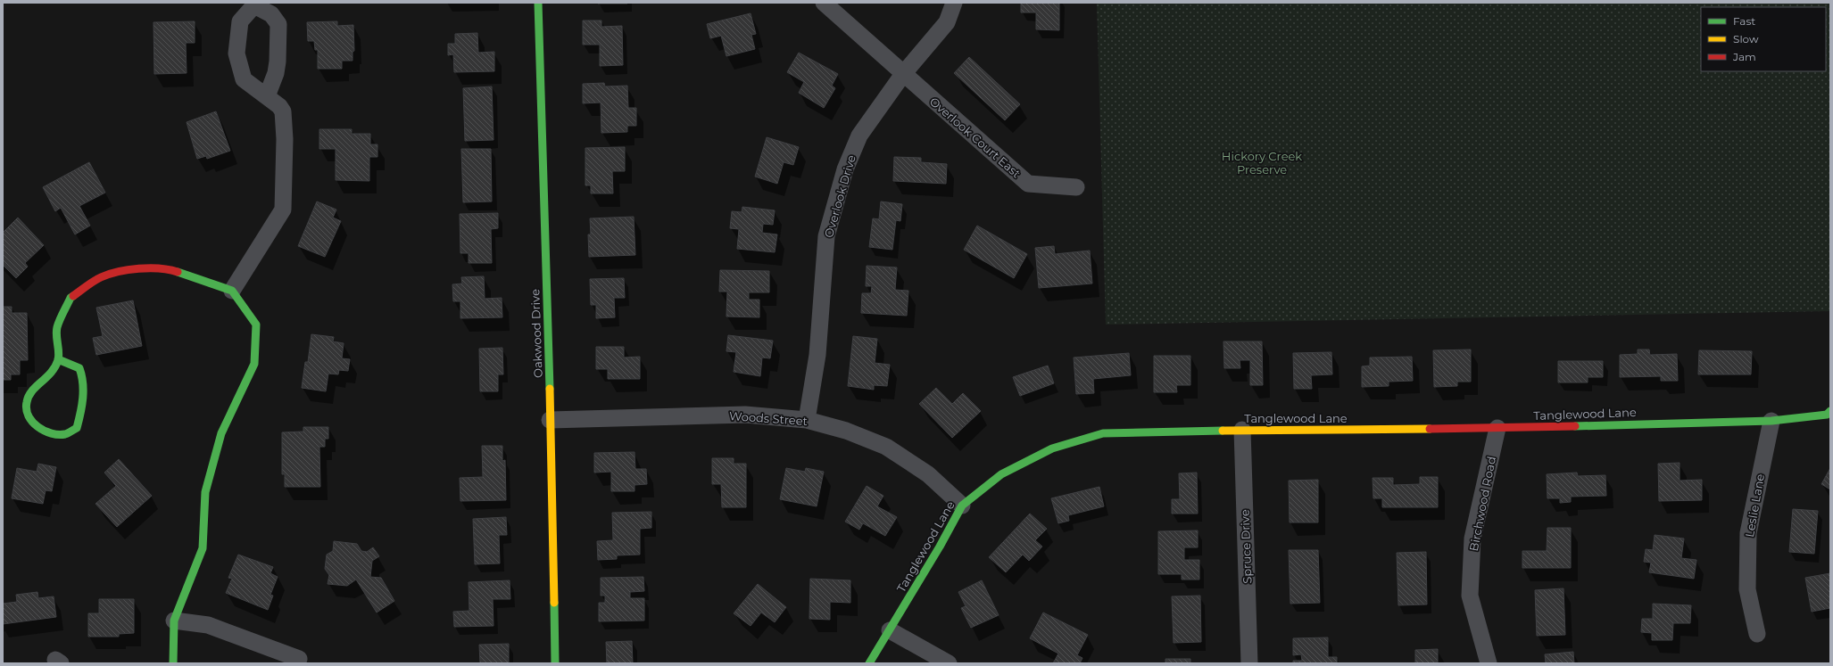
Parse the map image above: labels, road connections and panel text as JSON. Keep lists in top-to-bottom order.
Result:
{
  "streets": {
    "street": [
      "Overlook Court East",
      "Overlook Drive",
      "Oakwood Drive",
      "Tanglewood Lane",
      "Woods Street",
      "Birchwood Road",
      "Leslie Lane",
      "Spruce Drive"
    ]
  },
  "crossings": [
    ["Overlook Court East", "Overlook Drive"],
    ["Overlook Drive", "Woods Street"],
    ["Oakwood Drive", "Woods Street"],
    ["Tanglewood Lane", "Woods Street"],
    ["Tanglewood Lane", "Birchwood Road"],
    ["Tanglewood Lane", "Leslie Lane"],
    ["Tanglewood Lane", "Spruce Drive"]
  ],
  "parks": ["Hickory Creek Preserve"],
  "legend": ["Fast", "Slow", "Jam"]
}
